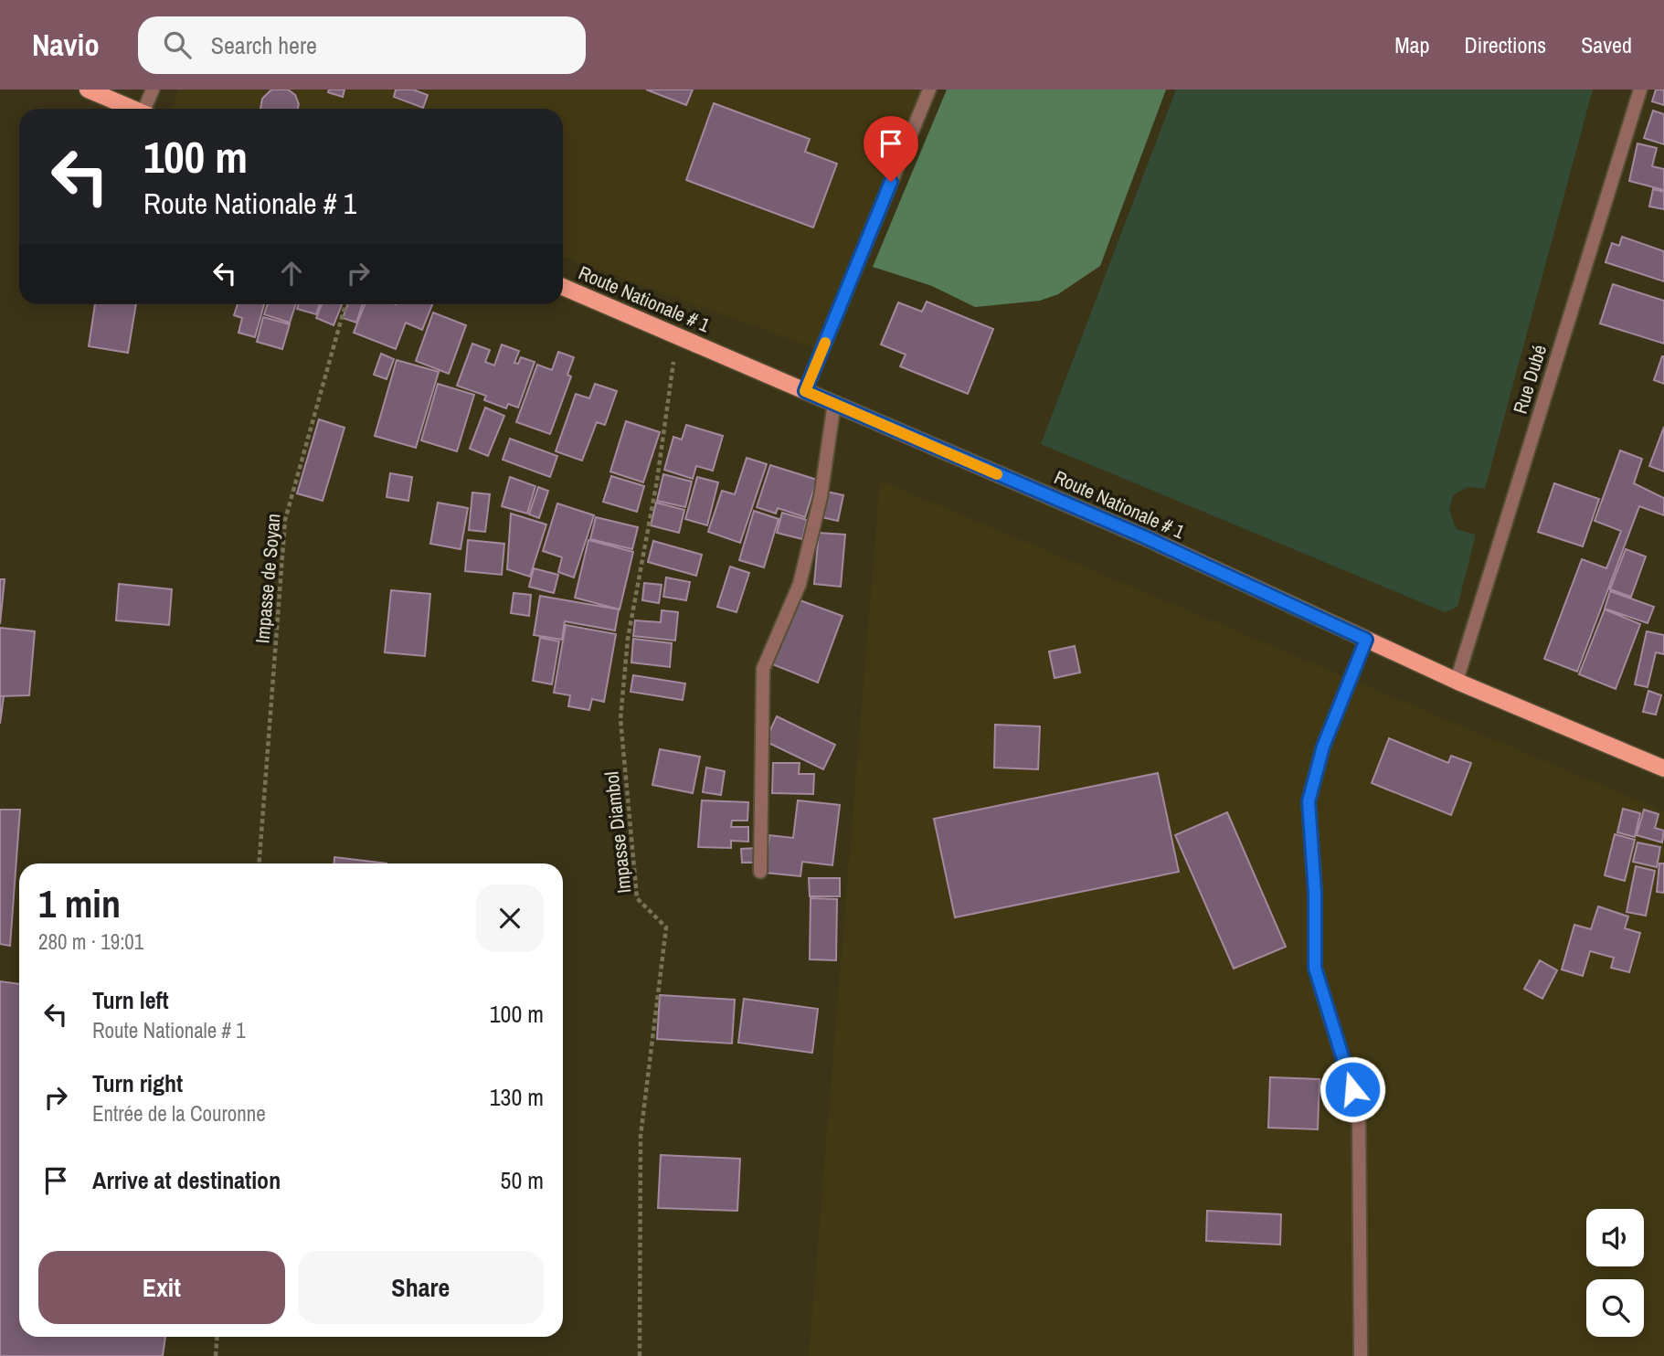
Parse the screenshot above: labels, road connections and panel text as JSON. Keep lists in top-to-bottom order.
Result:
{
  "streets": {
    "main road": ["Route Nationale # 1"],
    "street": ["Rue Dubé"],
    "path": ["Impasse de Soyan", "Impasse Diambol"]
  },
  "crossings": [
    ["Route Nationale # 1", "Rue Dubé"],
    ["Route Nationale # 1", "Impasse Diambol"]
  ],
  "page": {
    "header": "Navio",
    "search": "Search here",
    "nav": ["Map", "Directions", "Saved"],
    "turn": ["100 m", "Route Nationale # 1"],
    "heading": ["1 min", "280 m · 19:01"],
    "list": [
      {
        "name": "Turn left",
        "note": "Route Nationale # 1",
        "value": "100 m"
      },
      {
        "name": "Turn right",
        "note": "Entrée de la Couronne",
        "value": "130 m"
      },
      {
        "name": "Arrive at destination",
        "value": "50 m"
      }
    ],
    "buttons": ["Exit", "Share"]
  }
}
